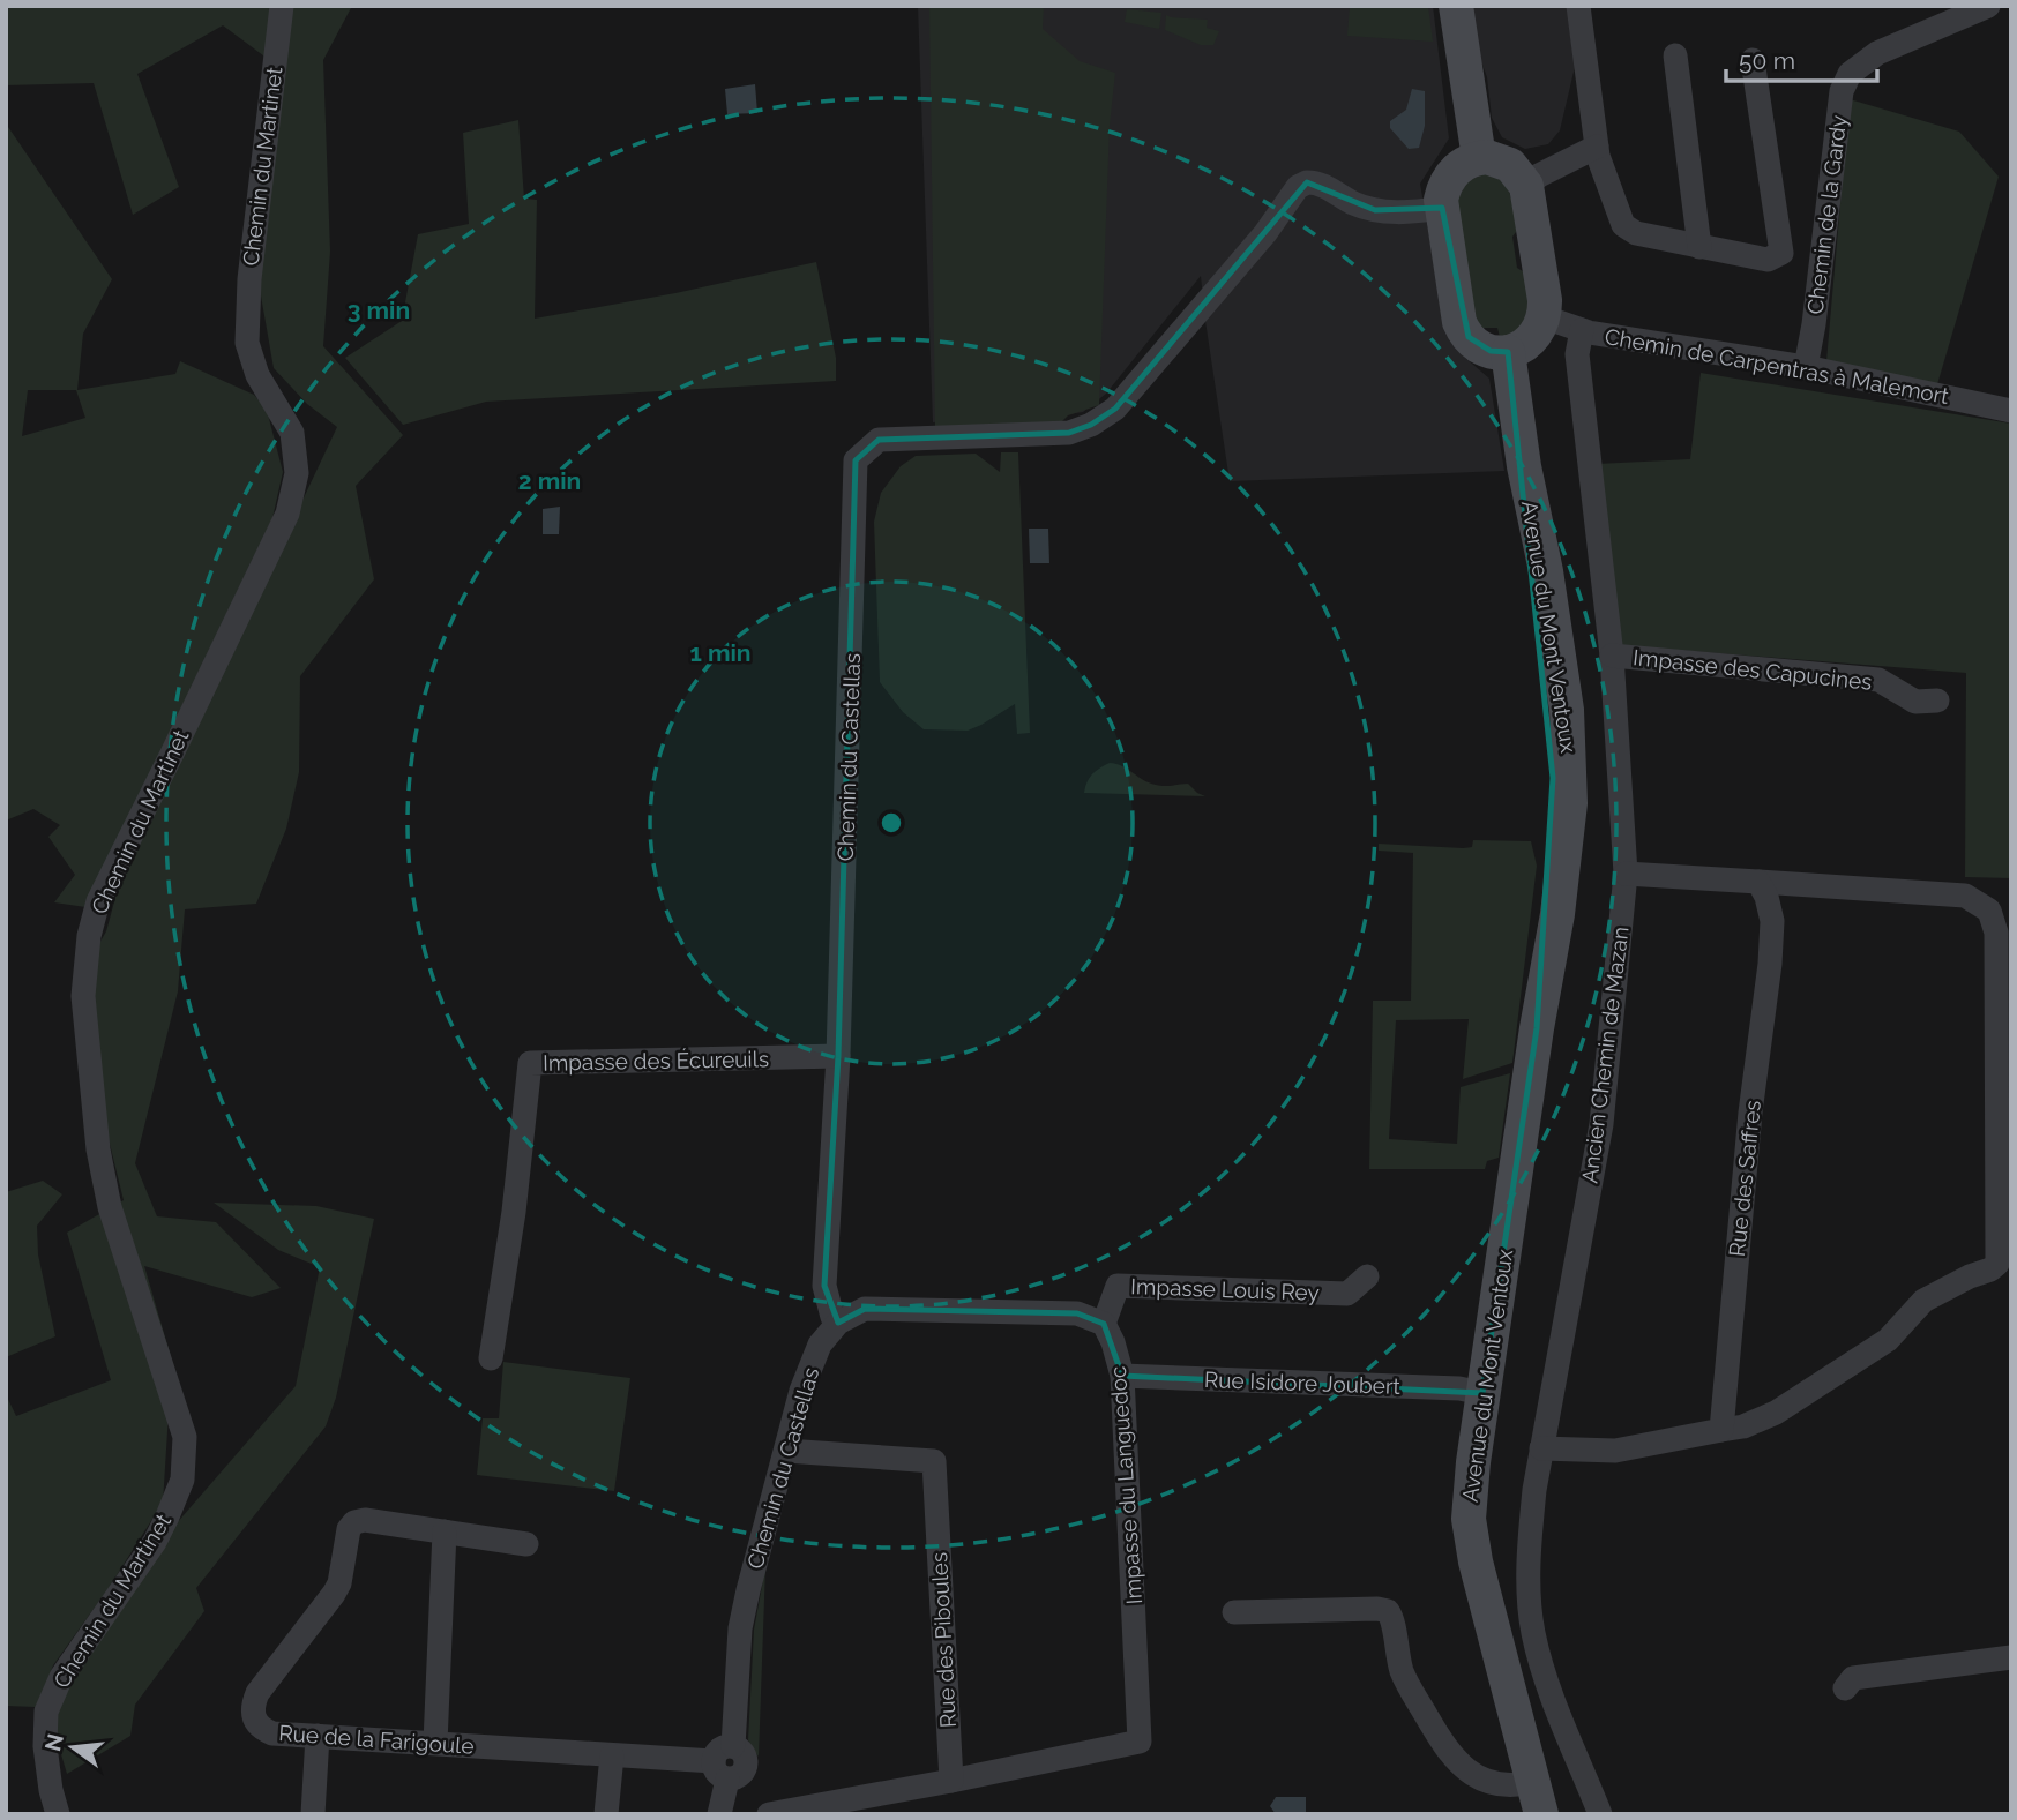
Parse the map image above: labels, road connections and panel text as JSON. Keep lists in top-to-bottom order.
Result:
{
  "streets": {
    "main road": ["Avenue du Mont Ventoux"],
    "street": [
      "Chemin du Martinet",
      "Chemin de la Gardy",
      "Chemin de Carpentras à Malemort",
      "Impasse des Capucines",
      "Chemin du Castellas",
      "Ancien Chemin de Mazan",
      "Impasse des Écureuils",
      "Rue des Saffres",
      "Impasse Louis Rey",
      "Rue Isidore Joubert",
      "Impasse du Languedoc",
      "Rue des Piboules",
      "Rue de la Farigoule"
    ]
  },
  "crossings": [
    ["Chemin de la Gardy", "Chemin de Carpentras à Malemort"],
    ["Chemin de Carpentras à Malemort", "Ancien Chemin de Mazan"],
    ["Avenue du Mont Ventoux", "Rue Isidore Joubert"],
    ["Impasse des Capucines", "Ancien Chemin de Mazan"],
    ["Chemin du Castellas", "Impasse des Écureuils"],
    ["Chemin du Castellas", "Rue des Piboules"],
    ["Chemin du Castellas", "Rue de la Farigoule"],
    ["Impasse Louis Rey", "Impasse du Languedoc"],
    ["Rue Isidore Joubert", "Impasse du Languedoc"],
    ["Impasse du Languedoc", "Rue des Piboules"]
  ],
  "scale_bar": "50 m",
  "north": "left",
  "rings": ["3 min", "2 min", "1 min"]
}
